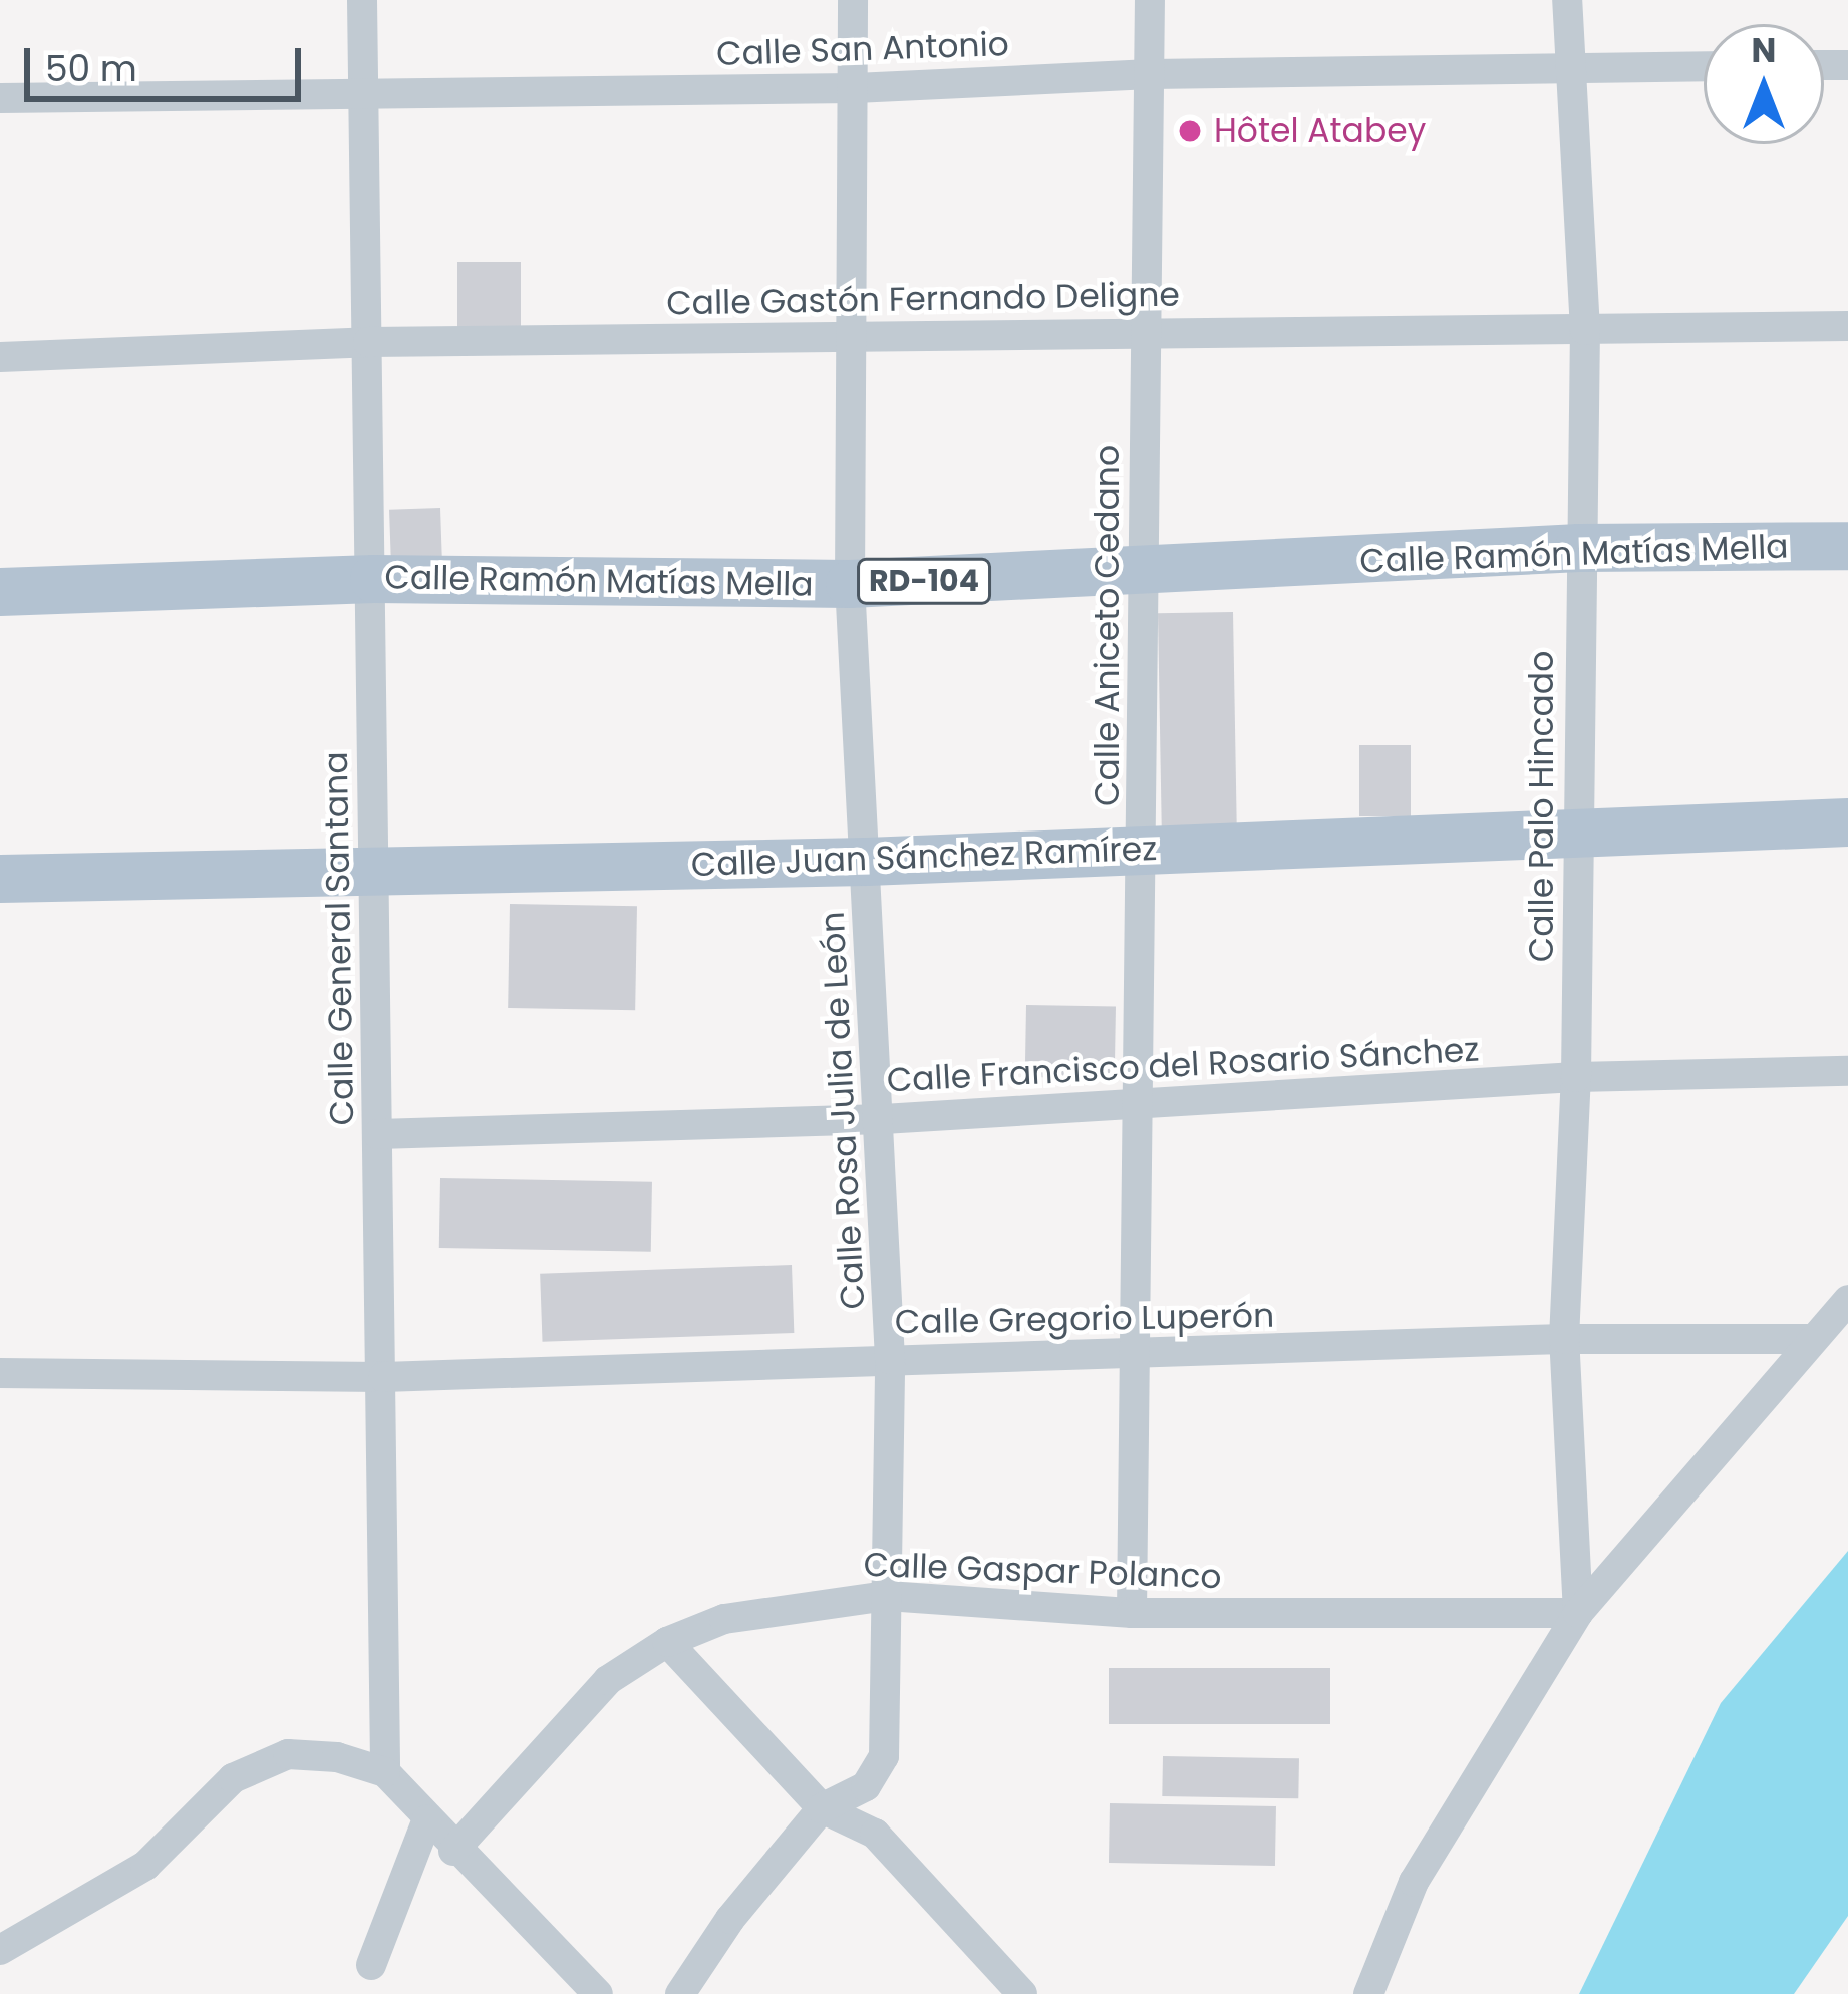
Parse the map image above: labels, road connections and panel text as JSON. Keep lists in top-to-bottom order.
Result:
{
  "streets": {
    "main road": ["Calle Ramón Matías Mella", "RD-104", "Calle Juan Sánchez Ramírez"],
    "street": [
      "Calle San Antonio",
      "Calle Gastón Fernando Deligne",
      "Calle Aniceto Cedano",
      "Calle Palo Hincado",
      "Calle General Santana",
      "Calle Francisco del Rosario Sánchez",
      "Calle Rosa Julia de León",
      "Calle Gregorio Luperón",
      "Calle Gaspar Polanco"
    ]
  },
  "crossings": [
    ["Calle San Antonio", "Calle Aniceto Cedano"],
    ["Calle San Antonio", "Calle Palo Hincado"],
    ["Calle San Antonio", "Calle General Santana"],
    ["Calle San Antonio", "Calle Rosa Julia de León"],
    ["Calle Gastón Fernando Deligne", "Calle Aniceto Cedano"],
    ["Calle Gastón Fernando Deligne", "Calle Palo Hincado"],
    ["Calle Gastón Fernando Deligne", "Calle General Santana"],
    ["Calle Gastón Fernando Deligne", "Calle Rosa Julia de León"],
    ["Calle Ramón Matías Mella", "Calle Aniceto Cedano"],
    ["Calle Ramón Matías Mella", "Calle Palo Hincado"],
    ["Calle Ramón Matías Mella", "Calle General Santana"],
    ["Calle Ramón Matías Mella", "Calle Rosa Julia de León"],
    ["Calle Aniceto Cedano", "Calle Juan Sánchez Ramírez"],
    ["Calle Aniceto Cedano", "Calle Francisco del Rosario Sánchez"],
    ["Calle Aniceto Cedano", "Calle Gregorio Luperón"],
    ["Calle Aniceto Cedano", "Calle Gaspar Polanco"],
    ["Calle Palo Hincado", "Calle Juan Sánchez Ramírez"],
    ["Calle Palo Hincado", "Calle Francisco del Rosario Sánchez"],
    ["Calle Palo Hincado", "Calle Gregorio Luperón"],
    ["Calle Palo Hincado", "Calle Gaspar Polanco"],
    ["Calle Juan Sánchez Ramírez", "Calle General Santana"],
    ["Calle Juan Sánchez Ramírez", "Calle Rosa Julia de León"],
    ["Calle General Santana", "Calle Francisco del Rosario Sánchez"],
    ["Calle General Santana", "Calle Gregorio Luperón"],
    ["Calle Francisco del Rosario Sánchez", "Calle Rosa Julia de León"],
    ["Calle Rosa Julia de León", "Calle Gregorio Luperón"],
    ["Calle Rosa Julia de León", "Calle Gaspar Polanco"]
  ],
  "places": ["Hôtel Atabey"],
  "scale_bar": "50 m",
  "north": "top"
}
